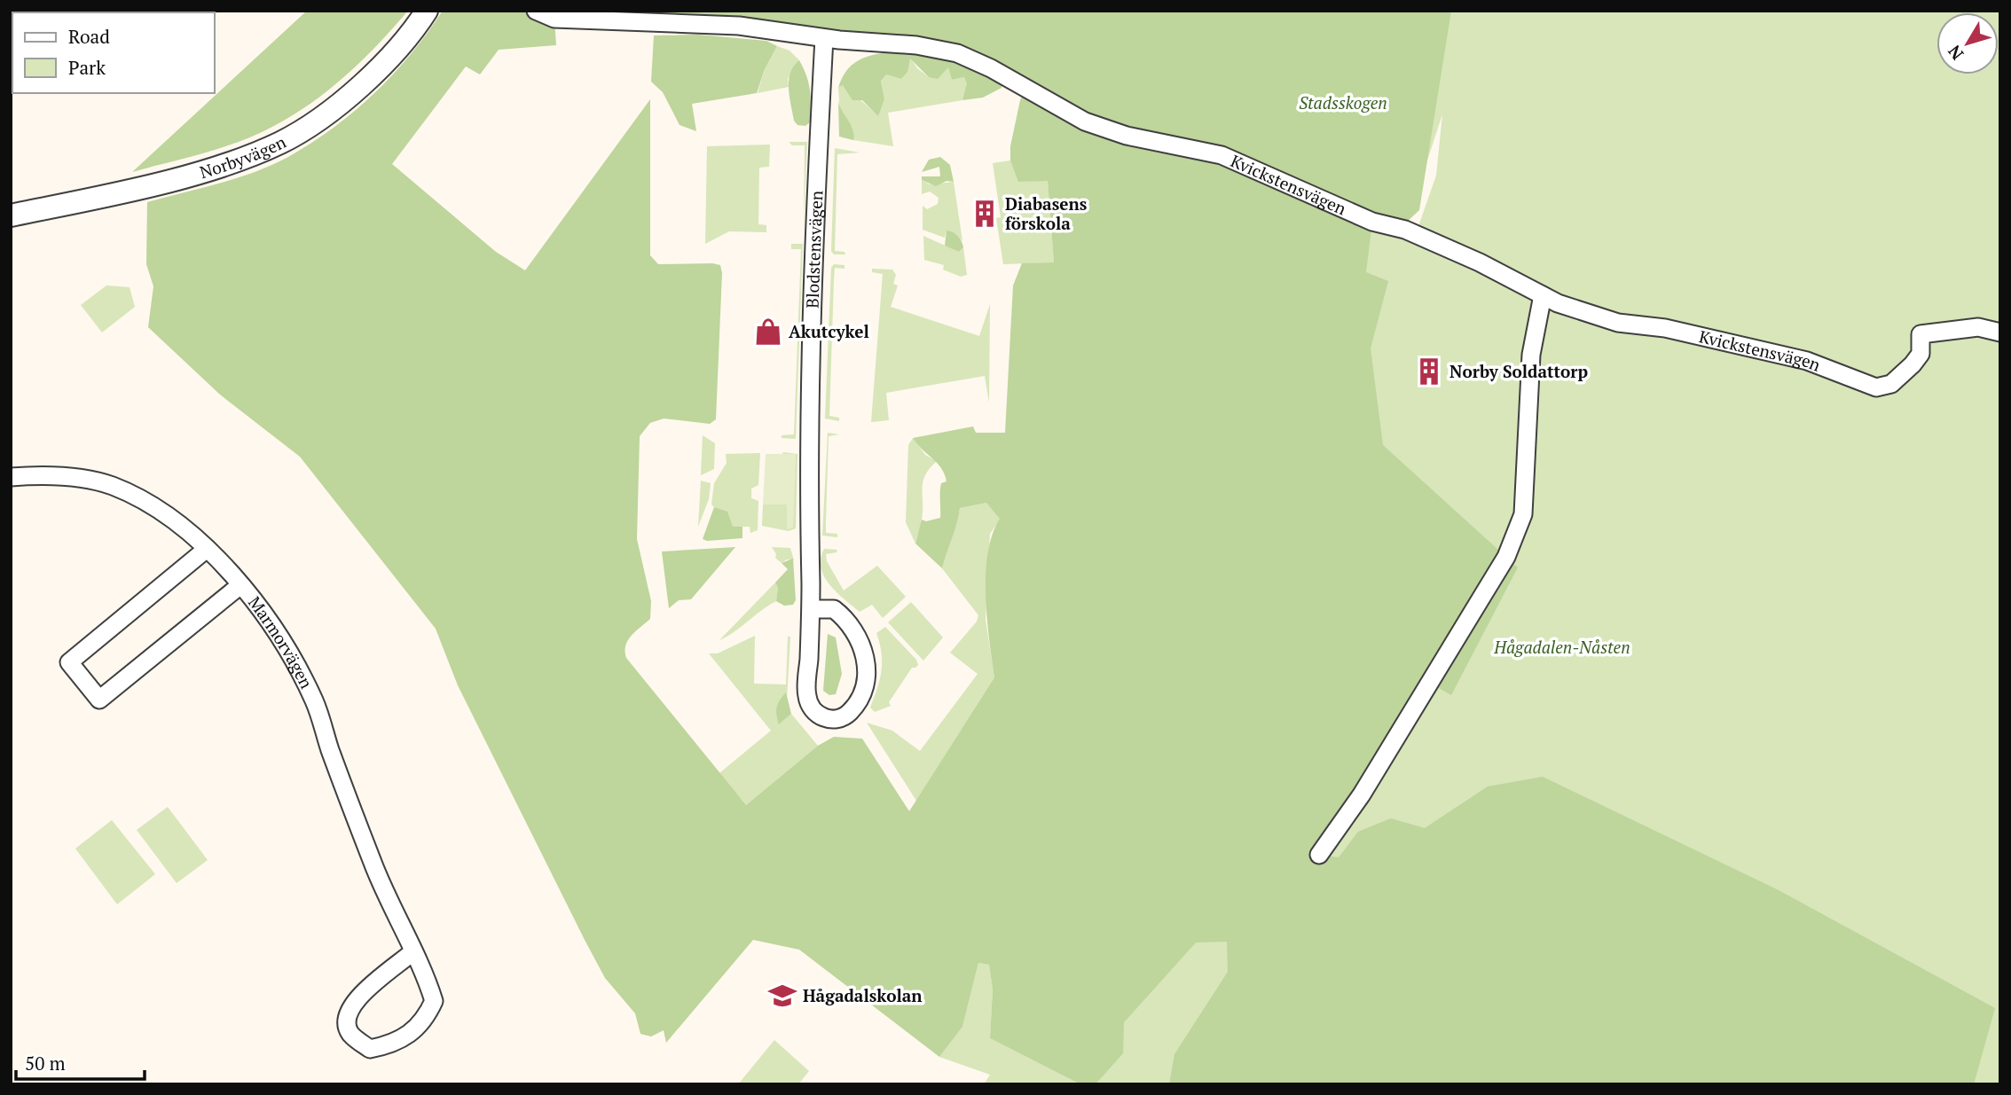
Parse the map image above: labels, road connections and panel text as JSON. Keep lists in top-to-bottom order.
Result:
{
  "streets": {
    "street": [
      "Norbyvägen",
      "Kvickstensvägen",
      "Blodstensvägen",
      "Marmorvägen"
    ]
  },
  "crossings": [
    ["Kvickstensvägen", "Blodstensvägen"]
  ],
  "parks": ["Stadsskogen", "Hågadalen-Nåsten"],
  "places": {
    "building": ["Diabasens förskola", "Norby Soldattorp"],
    "shop": ["Akutcykel"],
    "school or university": ["Hågadalskolan"]
  },
  "legend": ["Road", "Park"],
  "scale_bar": "50 m",
  "north": "bottom left"
}
